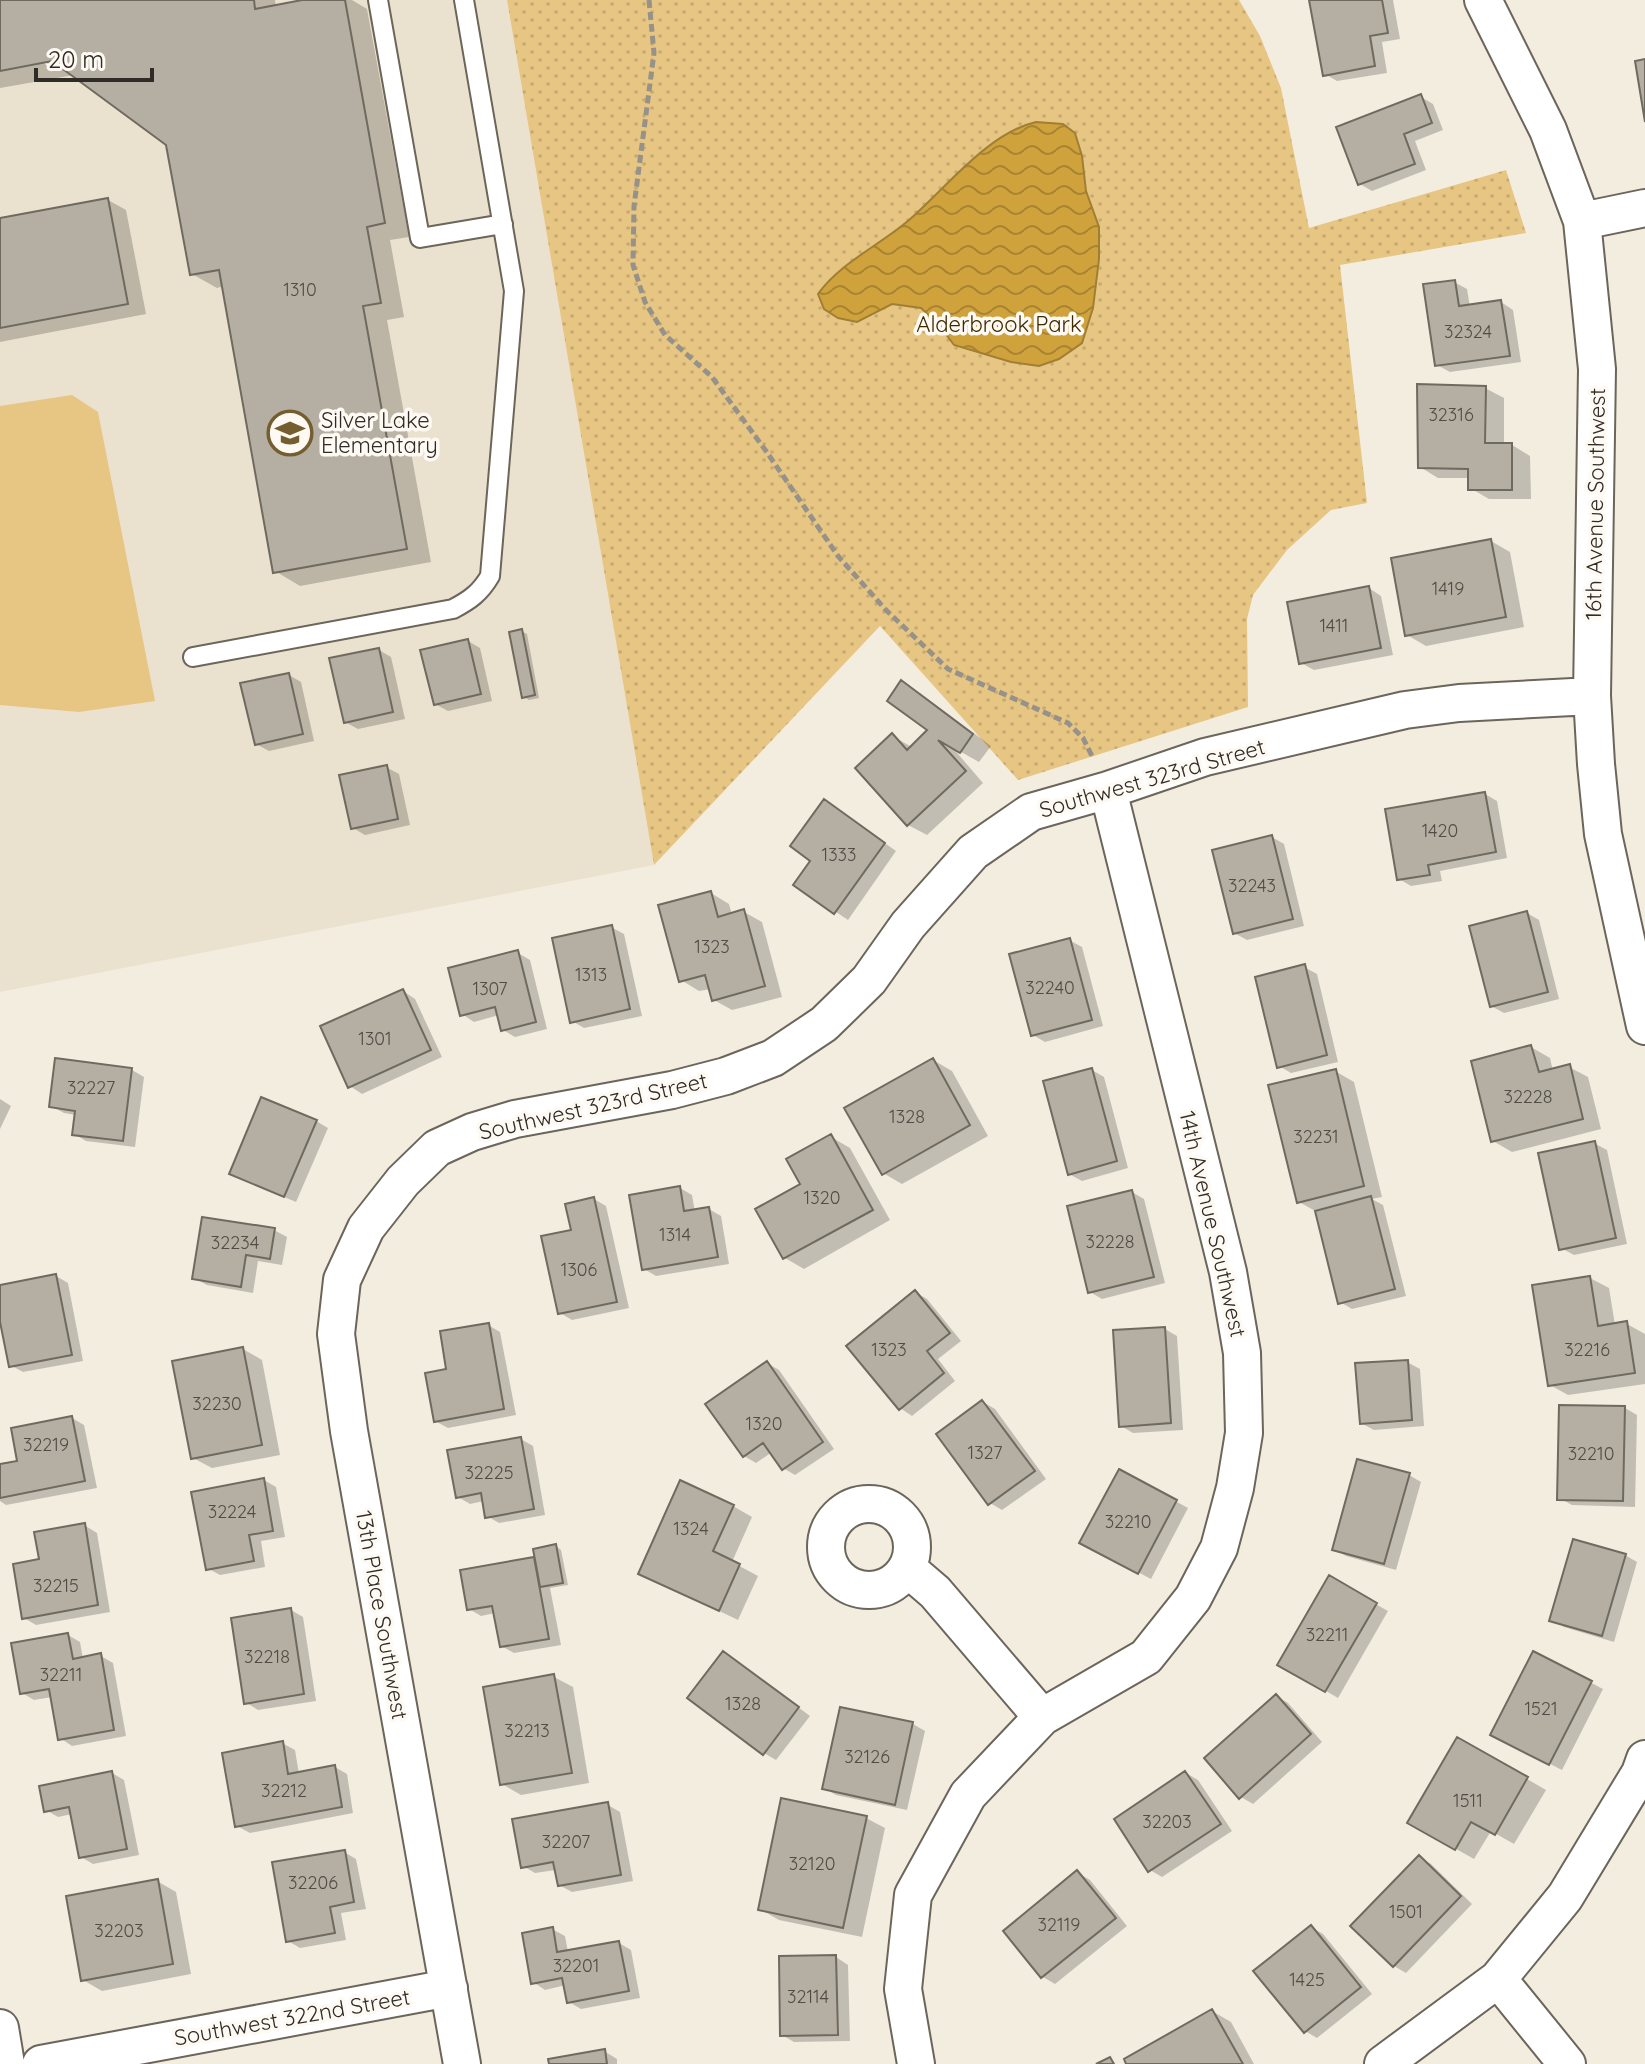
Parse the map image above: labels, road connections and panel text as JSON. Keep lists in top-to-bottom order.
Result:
{
  "streets": {
    "street": [
      "16th Avenue Southwest",
      "Southwest 323rd Street",
      "14th Avenue Southwest",
      "13th Place Southwest",
      "Southwest 322nd Street"
    ]
  },
  "crossings": [
    ["16th Avenue Southwest", "Southwest 323rd Street"],
    ["Southwest 323rd Street", "14th Avenue Southwest"],
    ["Southwest 323rd Street", "13th Place Southwest"],
    ["13th Place Southwest", "Southwest 322nd Street"]
  ],
  "parks": ["Alderbrook Park"],
  "places": {
    "school or university": ["Silver Lake Elementary"]
  },
  "house_numbers": [
    "1310",
    "32324",
    "32316",
    "1419",
    "1411",
    "1420",
    "1333",
    "32243",
    "1323",
    "1313",
    "32240",
    "1307",
    "1301",
    "32227",
    "32228",
    "1328",
    "32231",
    "1320",
    "1314",
    "32228",
    "32234",
    "1306",
    "1323",
    "32216",
    "32230",
    "1320",
    "32219",
    "1327",
    "32210",
    "32225",
    "32224",
    "32210",
    "1324",
    "32215",
    "32211",
    "32218",
    "32211",
    "1328",
    "1521",
    "32213",
    "32126",
    "32212",
    "1511",
    "32203",
    "32207",
    "32120",
    "32206",
    "1501",
    "32119",
    "32203",
    "32201",
    "1425",
    "32114"
  ],
  "scale_bar": "20 m"
}
